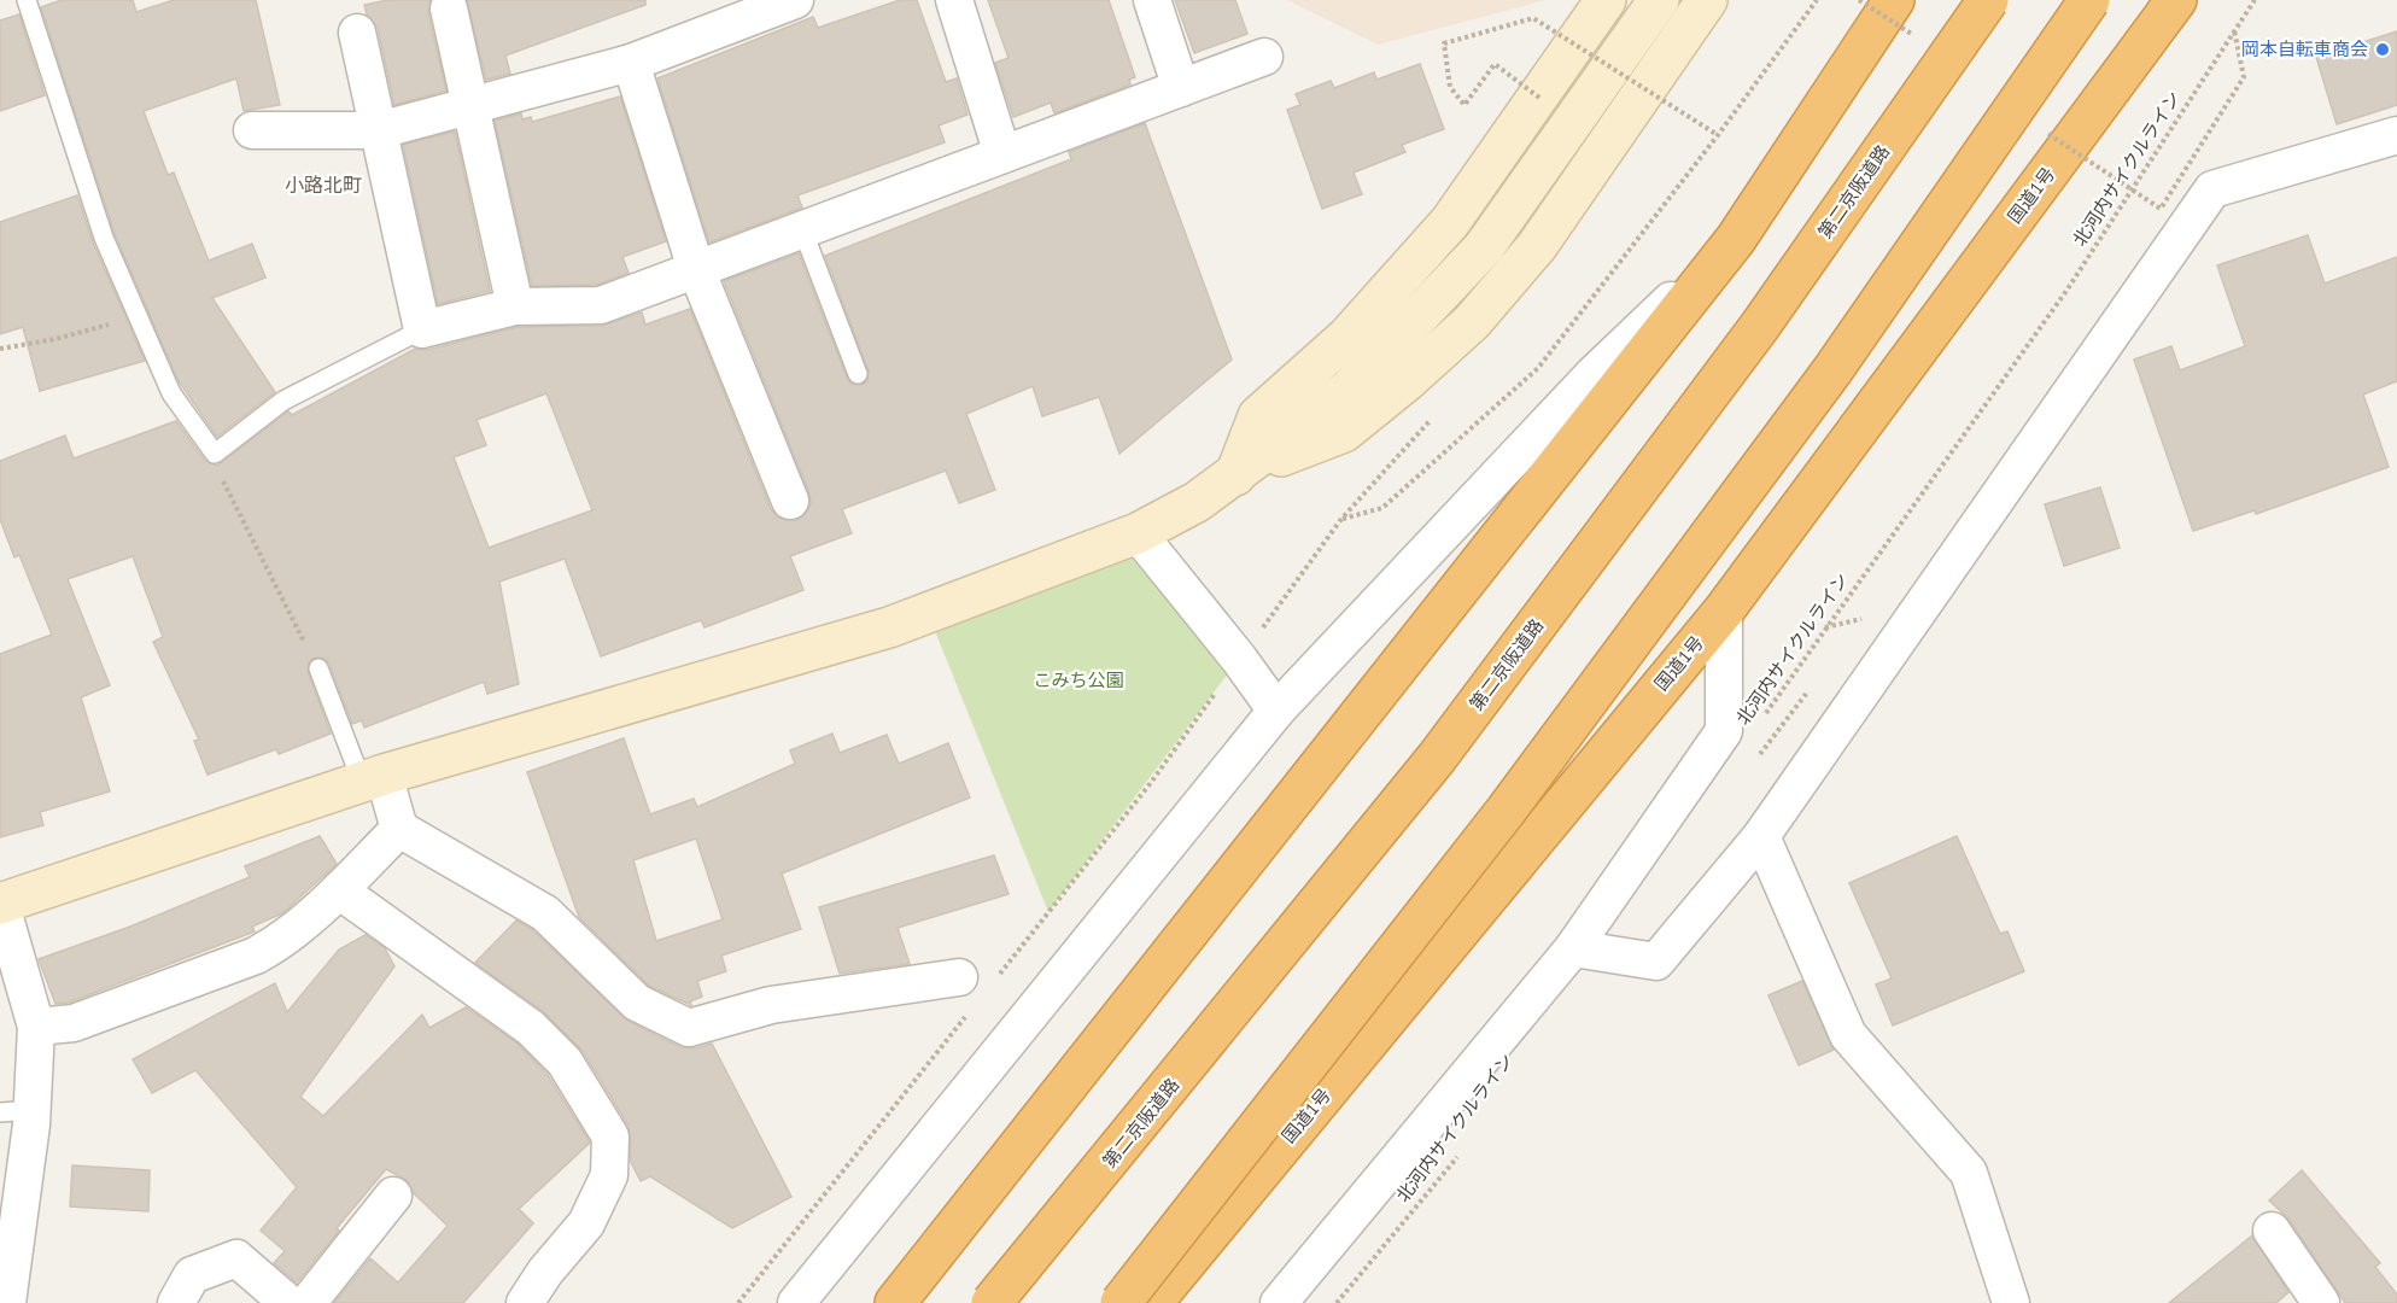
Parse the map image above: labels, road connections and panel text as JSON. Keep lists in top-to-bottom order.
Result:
{
  "streets": {
    "highway": ["第二京阪道路", "国道1号"],
    "path": ["北河内サイクルライン"]
  },
  "districts": ["小路北町"],
  "parks": ["こみち公園"],
  "places": ["岡本自転車商会"]
}
